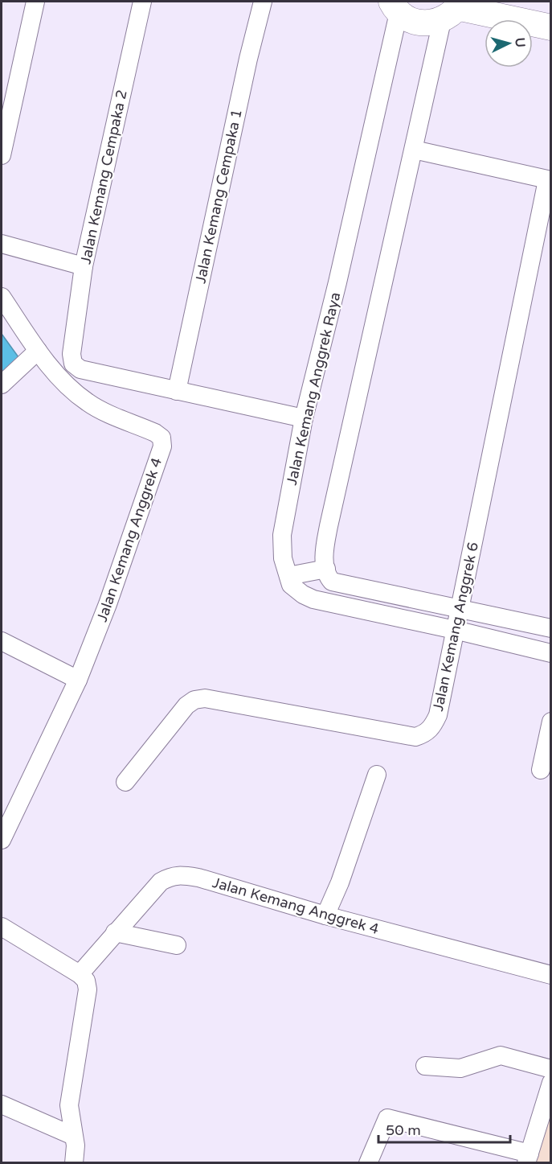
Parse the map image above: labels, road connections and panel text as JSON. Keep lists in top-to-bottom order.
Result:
{
  "streets": {
    "street": [
      "Jalan Kemang Cempaka 2",
      "Jalan Kemang Cempaka 1",
      "Jalan Kemang Anggrek Raya",
      "Jalan Kemang Anggrek 4",
      "Jalan Kemang Anggrek 6"
    ]
  },
  "crossings": [
    ["Jalan Kemang Cempaka 2", "Jalan Kemang Cempaka 1"],
    ["Jalan Kemang Anggrek Raya", "Jalan Kemang Anggrek 6"]
  ],
  "scale_bar": "50 m",
  "north": "right"
}
